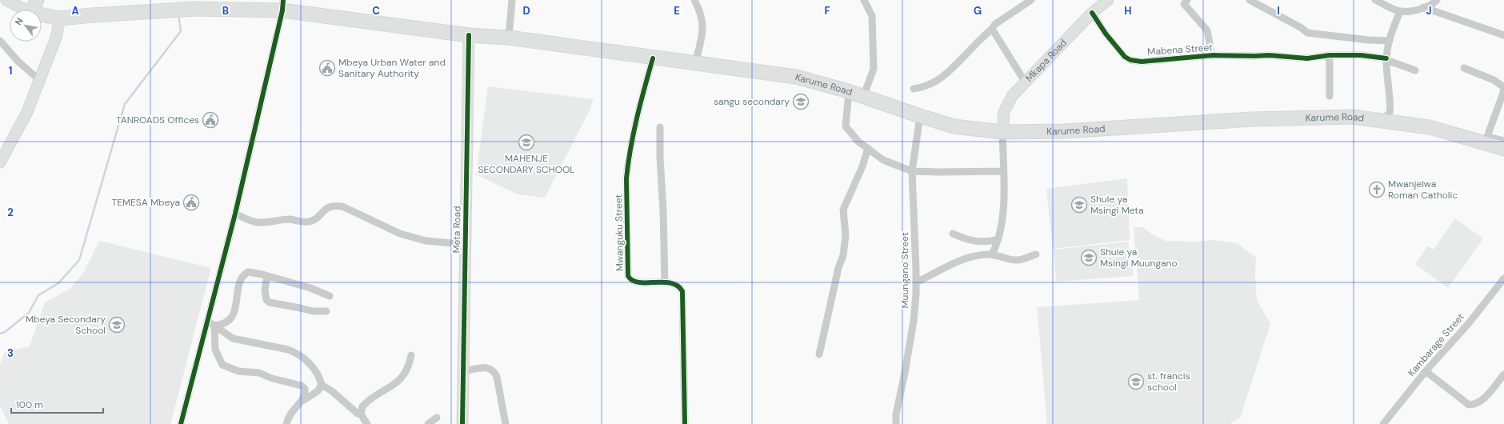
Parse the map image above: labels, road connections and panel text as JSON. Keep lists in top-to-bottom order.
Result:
{
  "streets": {
    "highway": ["Karume Road"],
    "street": [
      "Mabena Street",
      "Mkapa Road",
      "Meta Road",
      "Mwanguku Street",
      "Muungano Street",
      "Kambarage Street"
    ]
  },
  "crossings": [
    ["Mabena Street", "Mkapa Road"],
    ["Mkapa Road", "Karume Road"],
    ["Karume Road", "Meta Road"],
    ["Karume Road", "Mwanguku Street"],
    ["Karume Road", "Muungano Street"]
  ],
  "places": {
    "public building": ["Mbeya Urban Water and Sanitary Authority", "TANROADS Offices", "TEMESA Mbeya"],
    "school or university": [
      "sangu secondary",
      "MAHENJE SECONDARY SCHOOL",
      "Shule ya Msingi Meta",
      "Shule ya Msingi Muungano",
      "Mbeya Secondary School",
      "st. francis school"
    ],
    "church": ["Mwanjelwa Roman Catholic"]
  },
  "scale_bar": "100 m",
  "north": "top left",
  "grid": {
    "columns": [
      "A",
      "B",
      "C",
      "D",
      "E",
      "F",
      "G",
      "H",
      "I",
      "J"
    ],
    "rows": ["1", "2", "3"]
  }
}
